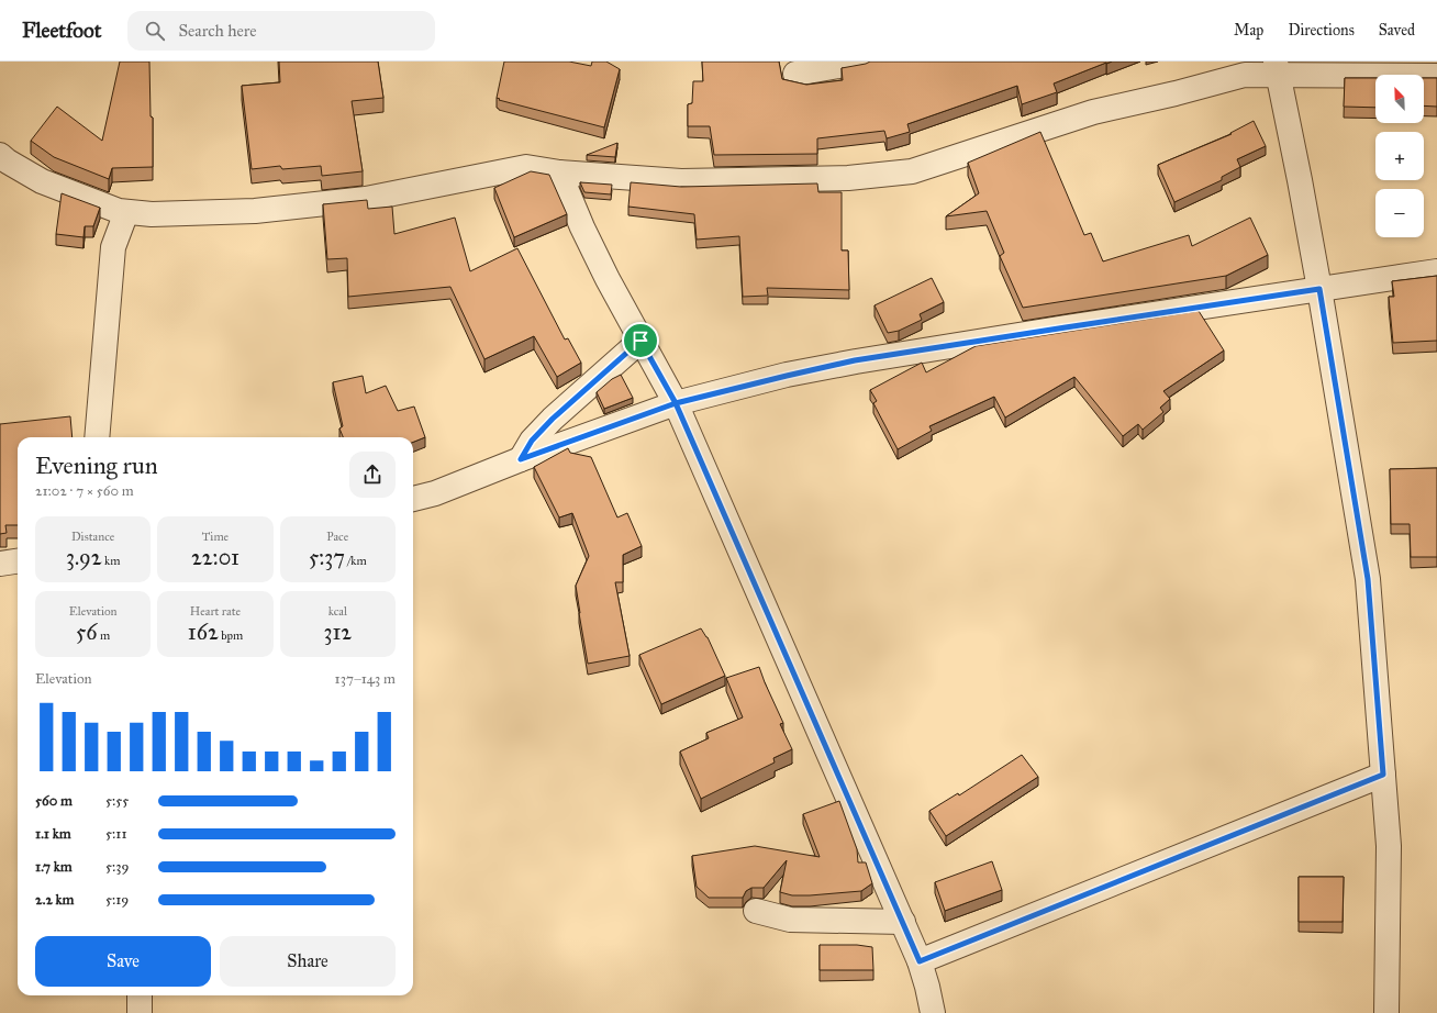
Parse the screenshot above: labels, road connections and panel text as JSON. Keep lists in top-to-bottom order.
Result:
{
  "north": "top left",
  "page": {
    "header": "Fleetfoot",
    "search": "Search here",
    "nav": ["Map", "Directions", "Saved"],
    "map_buttons": ["+", "−"],
    "heading": ["Evening run", "21:02 · 7 × 560 m"],
    "stats": [
      ["Distance", "3.92 km"],
      ["Time", "22:01"],
      ["Pace", "5:37 /km"],
      ["Elevation", "56 m"],
      ["Heart rate", "162 bpm"],
      ["kcal", "312"]
    ],
    "chart": ["Elevation", "137–143 m"],
    "list": [
      {
        "name": "560 m",
        "note": "5:55"
      },
      {
        "name": "1.1 km",
        "note": "5:11"
      },
      {
        "name": "1.7 km",
        "note": "5:39"
      },
      {
        "name": "2.2 km",
        "note": "5:19"
      }
    ],
    "buttons": ["Save", "Share"]
  }
}
